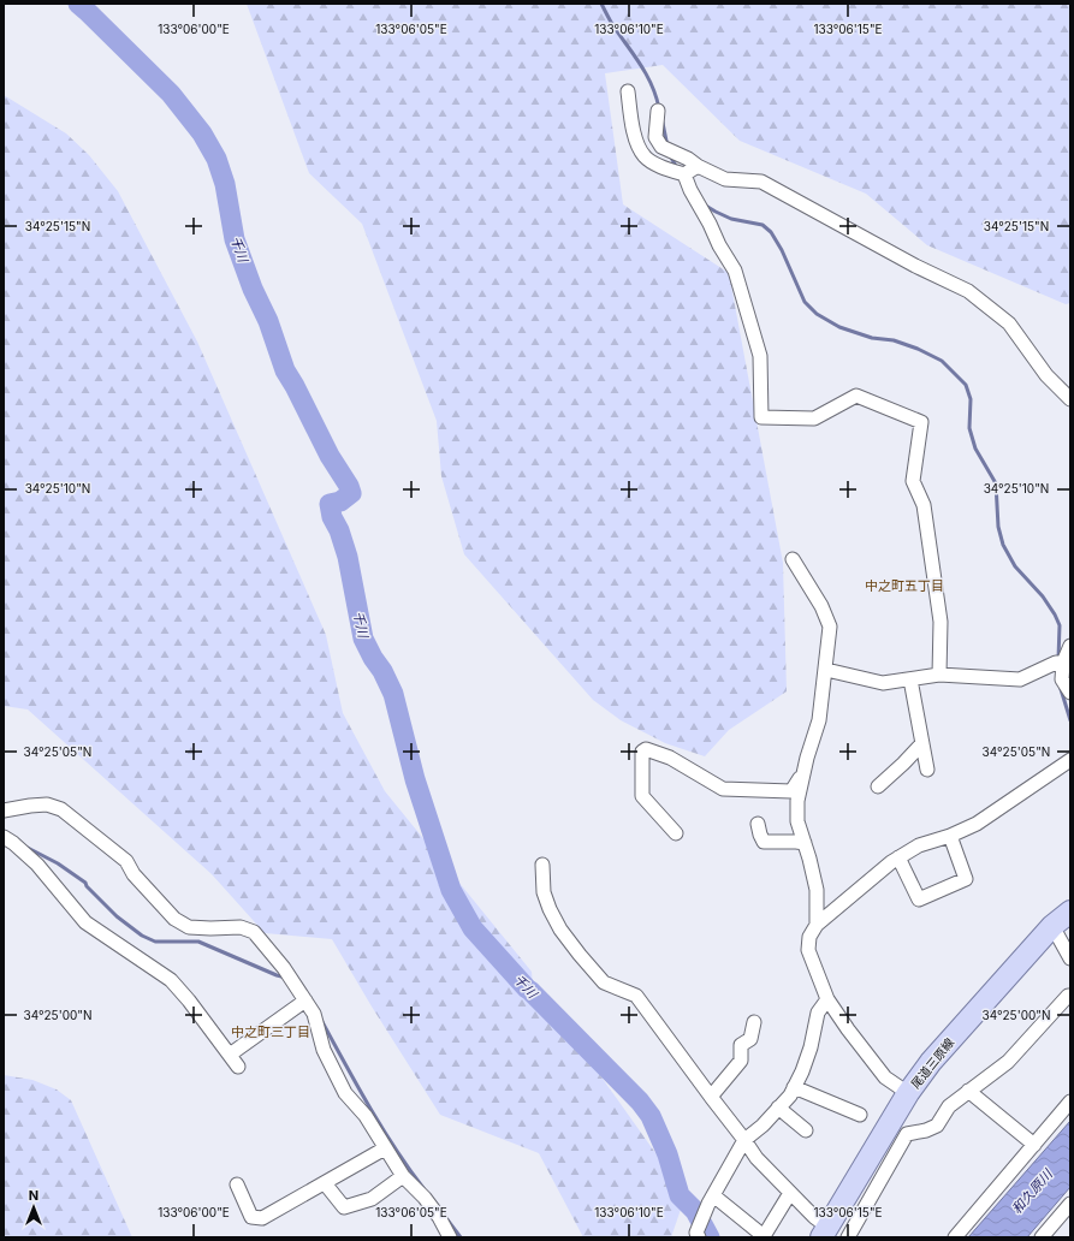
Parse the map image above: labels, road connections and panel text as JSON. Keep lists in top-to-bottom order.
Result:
{
  "streets": {
    "main road": ["尾道三原線"]
  },
  "districts": ["中之町五丁目", "中之町三丁目"],
  "water": ["千川", "和久原川"],
  "north": "top",
  "coordinates": [
    "133°06'00\"E",
    "133°06'05\"E",
    "133°06'10\"E",
    "133°06'15\"E",
    "34°25'15\"N",
    "34°25'10\"N",
    "34°25'05\"N",
    "34°25'00\"N"
  ]
}
